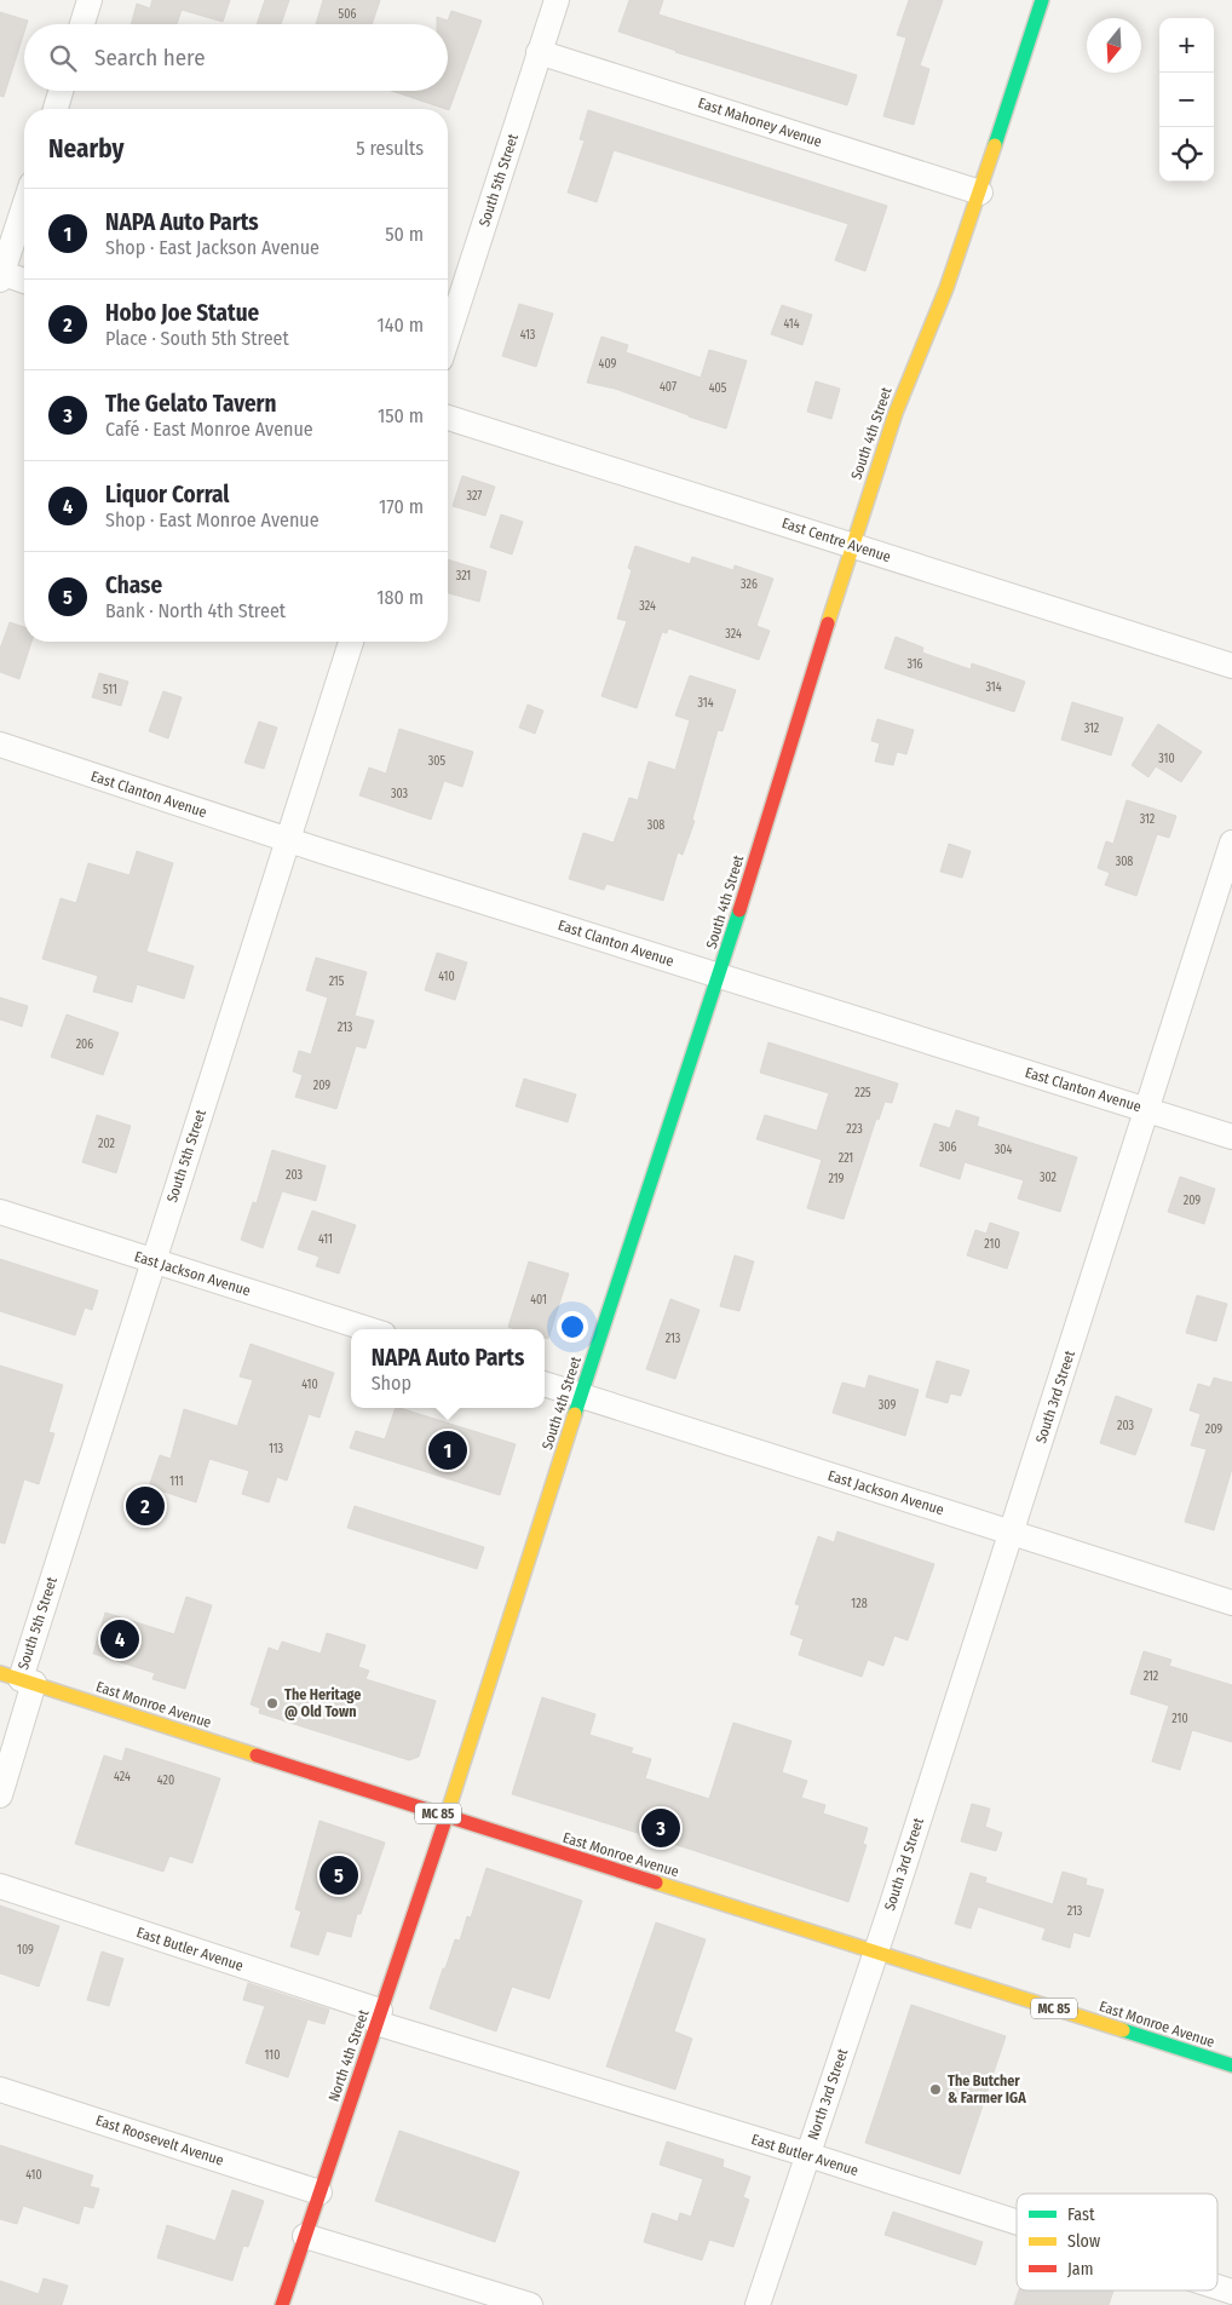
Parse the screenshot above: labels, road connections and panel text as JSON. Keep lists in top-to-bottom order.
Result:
{
  "streets": {
    "street": [
      "East Mahoney Avenue",
      "South 5th Street",
      "South 4th Street",
      "East Centre Avenue",
      "East Clanton Avenue",
      "East Jackson Avenue",
      "South 3rd Street",
      "East Monroe Avenue",
      "MC 85",
      "East Butler Avenue",
      "North 4th Street",
      "North 3rd Street",
      "East Roosevelt Avenue"
    ]
  },
  "crossings": [
    ["East Mahoney Avenue", "South 5th Street"],
    ["East Mahoney Avenue", "South 4th Street"],
    ["South 5th Street", "East Clanton Avenue"],
    ["South 5th Street", "East Jackson Avenue"],
    ["South 5th Street", "East Monroe Avenue"],
    ["South 4th Street", "East Centre Avenue"],
    ["South 4th Street", "East Clanton Avenue"],
    ["South 4th Street", "East Jackson Avenue"],
    ["South 4th Street", "East Monroe Avenue"],
    ["South 4th Street", "North 4th Street"],
    ["East Clanton Avenue", "South 3rd Street"],
    ["East Jackson Avenue", "South 3rd Street"],
    ["South 3rd Street", "East Monroe Avenue"],
    ["South 3rd Street", "North 3rd Street"],
    ["East Monroe Avenue", "North 4th Street"],
    ["East Monroe Avenue", "North 3rd Street"],
    ["East Butler Avenue", "North 4th Street"],
    ["East Butler Avenue", "North 3rd Street"],
    ["North 4th Street", "East Roosevelt Avenue"]
  ],
  "places": ["The Heritage @ Old Town", "The Butcher & Farmer IGA"],
  "house_numbers": [
    "506",
    "414",
    "413",
    "409",
    "407",
    "405",
    "327",
    "321",
    "326",
    "324",
    "324",
    "316",
    "314",
    "511",
    "314",
    "312",
    "310",
    "305",
    "303",
    "312",
    "308",
    "308",
    "410",
    "215",
    "213",
    "206",
    "209",
    "225",
    "223",
    "202",
    "306",
    "304",
    "221",
    "203",
    "302",
    "219",
    "209",
    "411",
    "210",
    "401",
    "213",
    "410",
    "309",
    "203",
    "209",
    "113",
    "111",
    "128",
    "212",
    "210",
    "424",
    "420",
    "213",
    "109",
    "110",
    "410"
  ],
  "legend": ["Fast", "Slow", "Jam"],
  "north": "bottom",
  "page": {
    "map_buttons": ["+", "−"],
    "search": "Search here",
    "heading": ["Nearby", "5 results"],
    "list": [
      {
        "mark": "1",
        "name": "NAPA Auto Parts",
        "note": "Shop · East Jackson Avenue",
        "value": "50 m"
      },
      {
        "mark": "2",
        "name": "Hobo Joe Statue",
        "note": "Place · South 5th Street",
        "value": "140 m"
      },
      {
        "mark": "3",
        "name": "The Gelato Tavern",
        "note": "Café · East Monroe Avenue",
        "value": "150 m"
      },
      {
        "mark": "4",
        "name": "Liquor Corral",
        "note": "Shop · East Monroe Avenue",
        "value": "170 m"
      },
      {
        "mark": "5",
        "name": "Chase",
        "note": "Bank · North 4th Street",
        "value": "180 m"
      }
    ],
    "popup": ["NAPA Auto Parts", "Shop"],
    "pins": [
      "1",
      "2",
      "4",
      "3",
      "5"
    ]
  }
}
